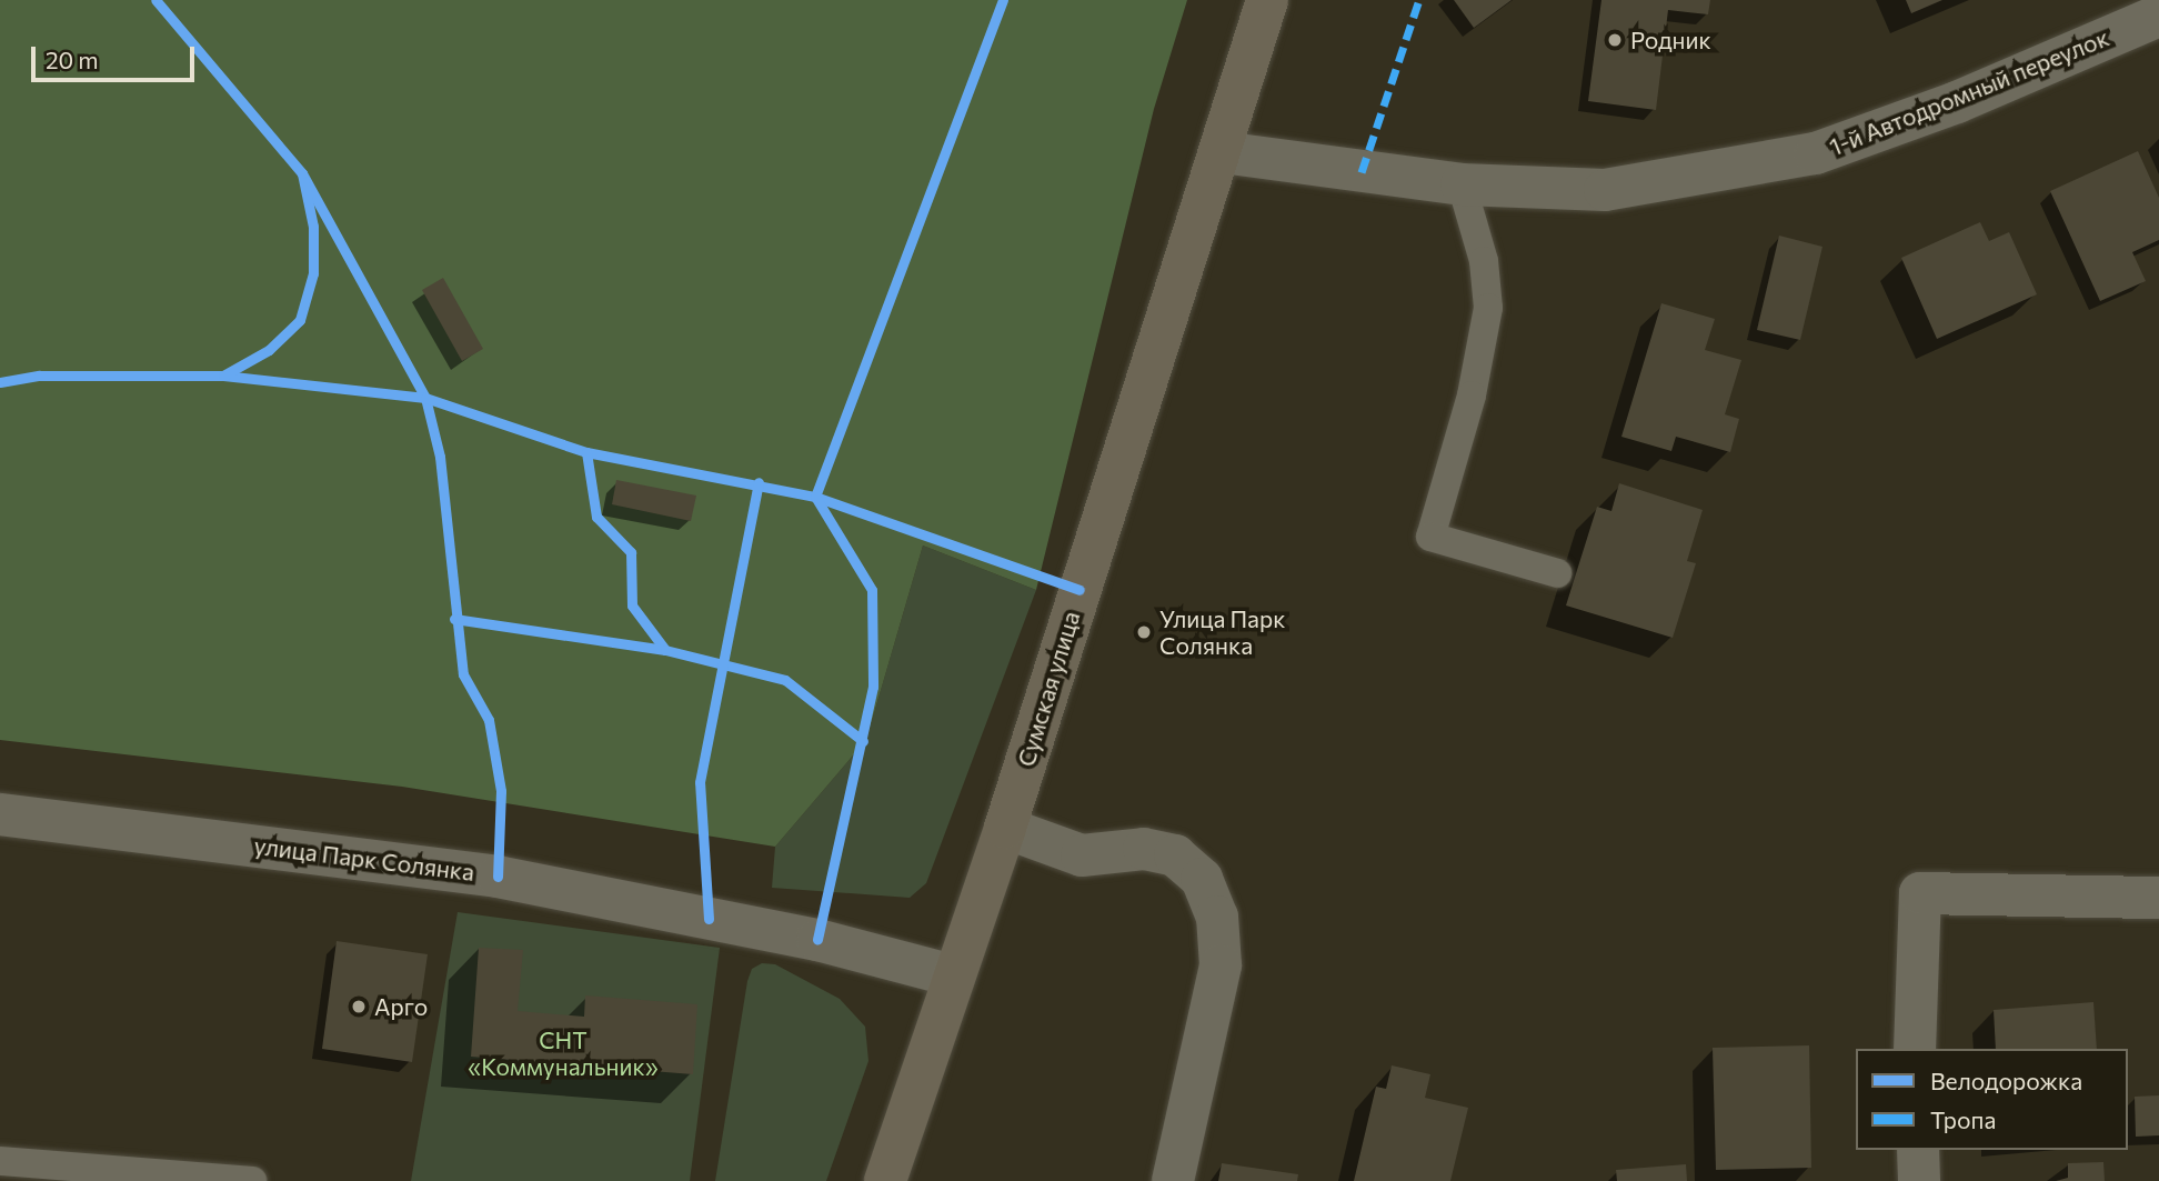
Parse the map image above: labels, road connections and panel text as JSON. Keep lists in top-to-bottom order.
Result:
{
  "streets": {
    "main road": ["Сумская улица"],
    "street": ["1-й Автодромный переулок", "улица Парк Солянка"]
  },
  "crossings": [
    ["1-й Автодромный переулок", "Сумская улица"],
    ["Сумская улица", "улица Парк Солянка"]
  ],
  "parks": ["СНТ «Коммунальник»"],
  "places": ["Родник", "Улица Парк Солянка", "Арго"],
  "legend": ["Велодорожка", "Тропа"],
  "scale_bar": "20 m"
}
